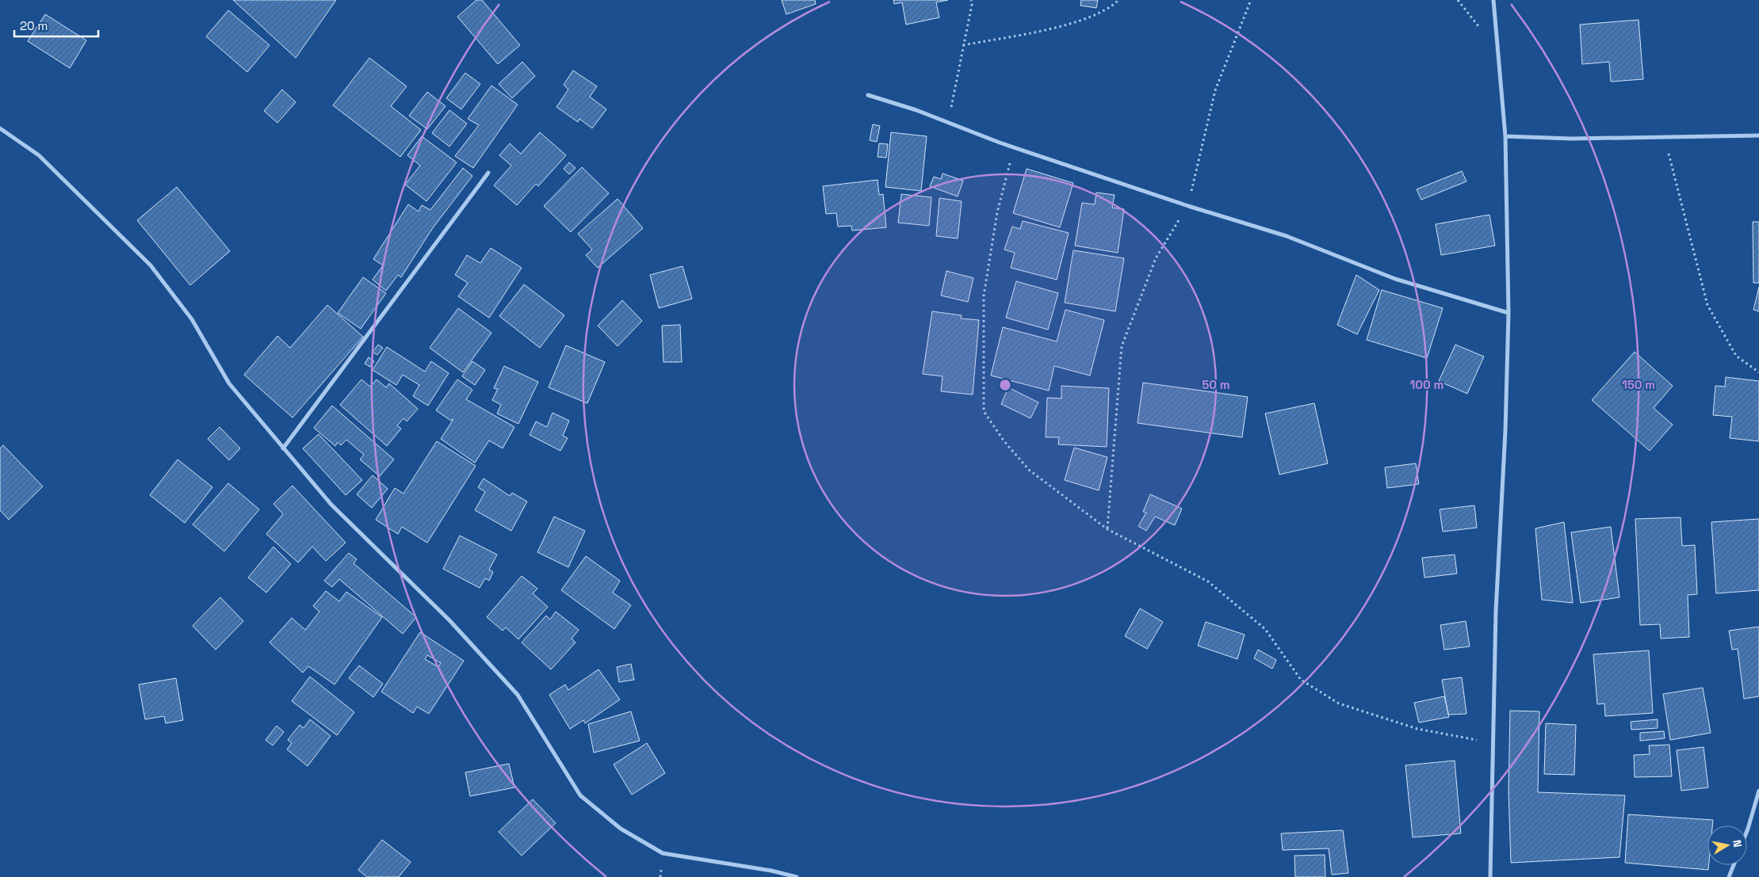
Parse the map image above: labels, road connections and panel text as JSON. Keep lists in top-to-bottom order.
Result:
{
  "scale_bar": "20 m",
  "north": "right",
  "rings": ["50 m", "100 m", "150 m"]
}
